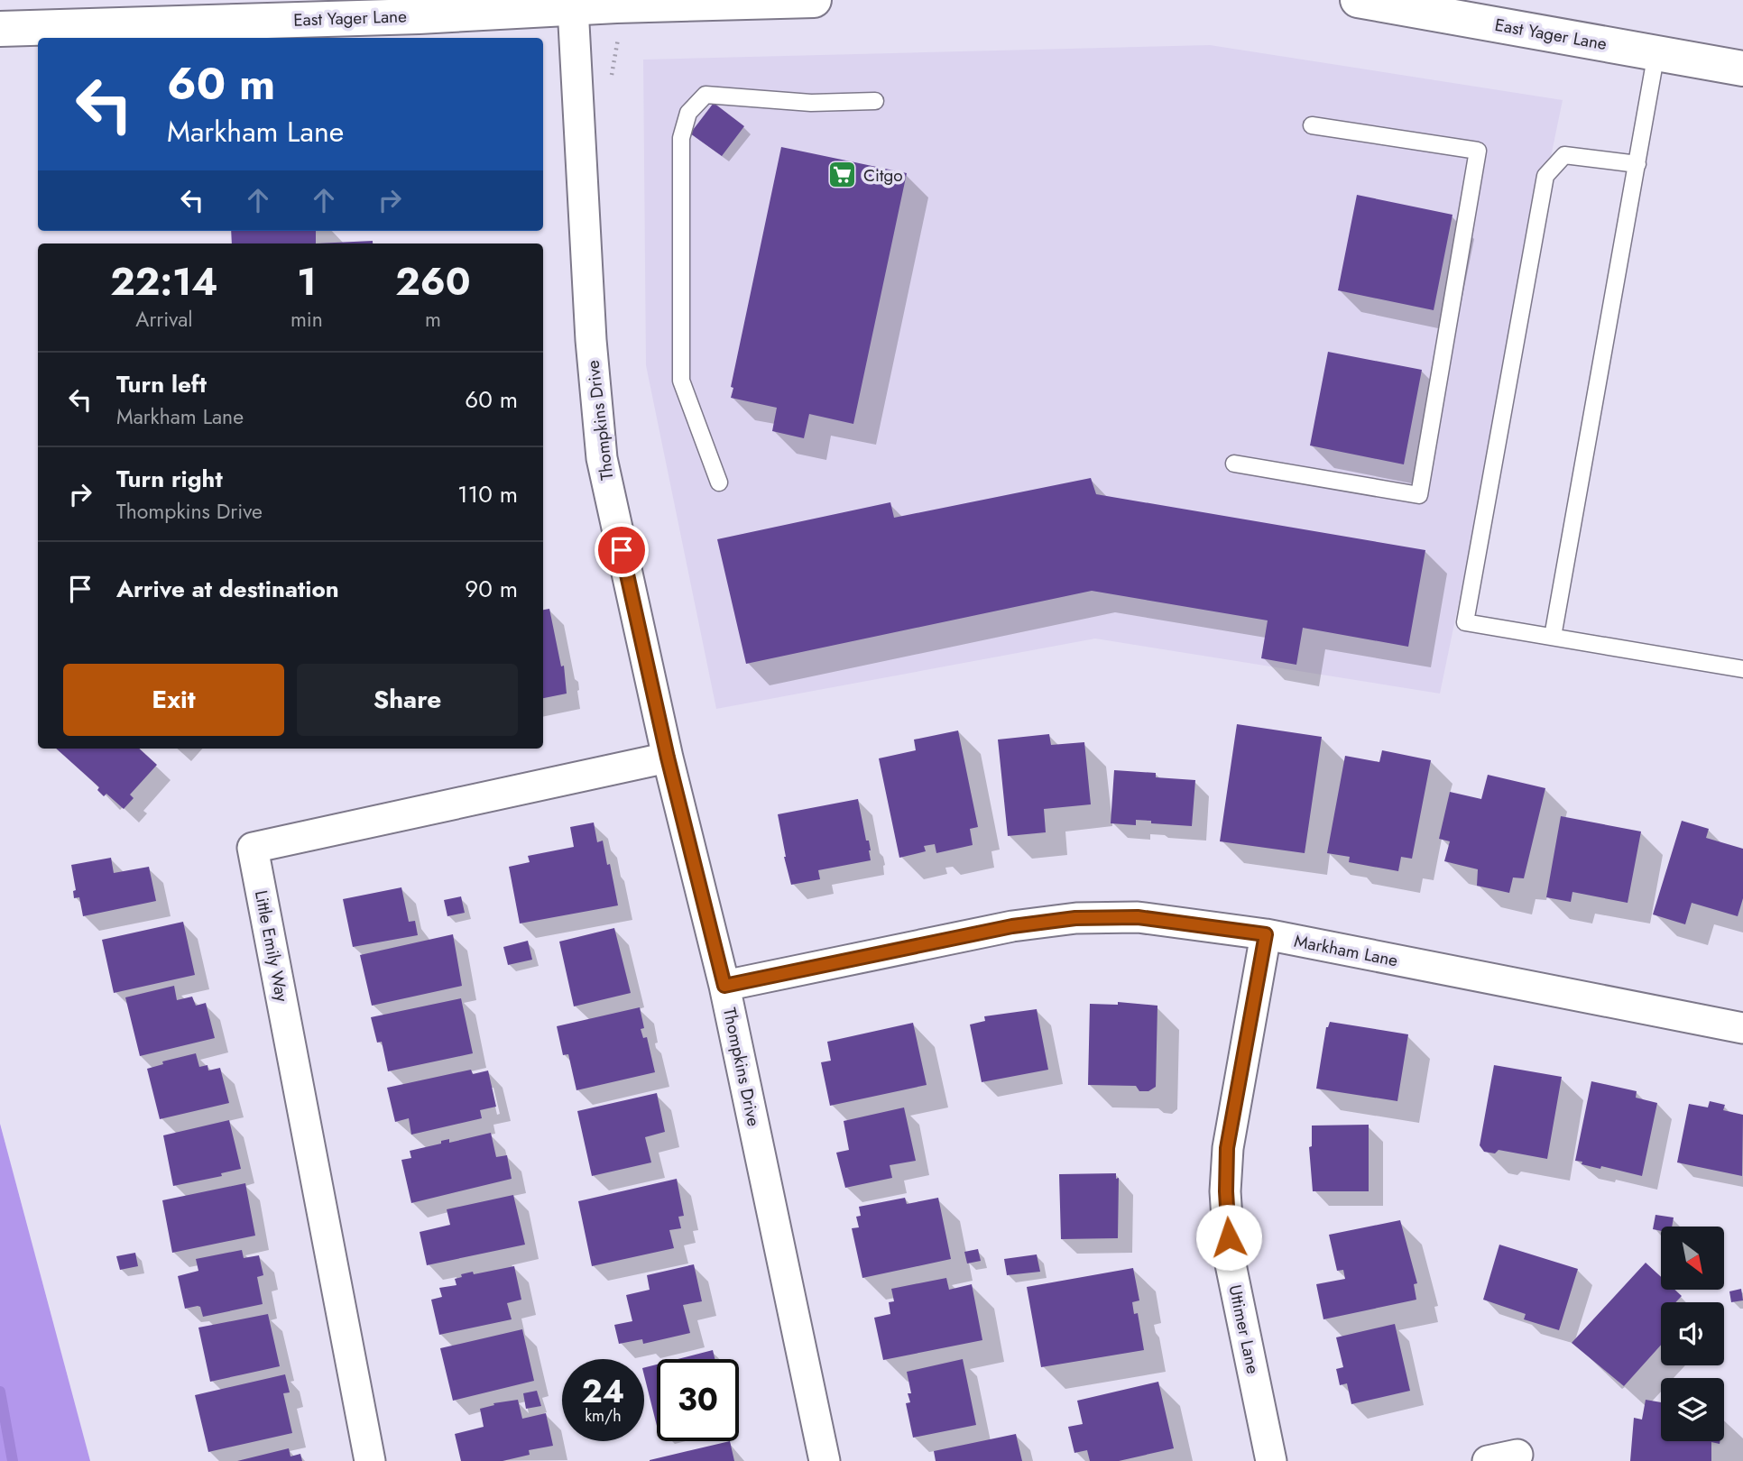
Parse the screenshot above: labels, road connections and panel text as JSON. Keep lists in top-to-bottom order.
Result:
{
  "streets": {
    "street": [
      "East Yager Lane",
      "Thompkins Drive",
      "Little Emily Way",
      "Markham Lane",
      "Uttimer Lane"
    ]
  },
  "crossings": [
    ["East Yager Lane", "Thompkins Drive"],
    ["Thompkins Drive", "Little Emily Way"],
    ["Thompkins Drive", "Markham Lane"],
    ["Markham Lane", "Uttimer Lane"]
  ],
  "places": {
    "supermarket": ["Citgo"]
  },
  "north": "bottom right",
  "page": {
    "turn": ["60 m", "Markham Lane"],
    "eta": [
      "22:14",
      "Arrival",
      "1",
      "min",
      "260",
      "m"
    ],
    "list": [
      {
        "name": "Turn left",
        "note": "Markham Lane",
        "value": "60 m"
      },
      {
        "name": "Turn right",
        "note": "Thompkins Drive",
        "value": "110 m"
      },
      {
        "name": "Arrive at destination",
        "value": "90 m"
      }
    ],
    "buttons": ["Exit", "Share"],
    "speed": "24 km/h",
    "limit": "30"
  }
}
